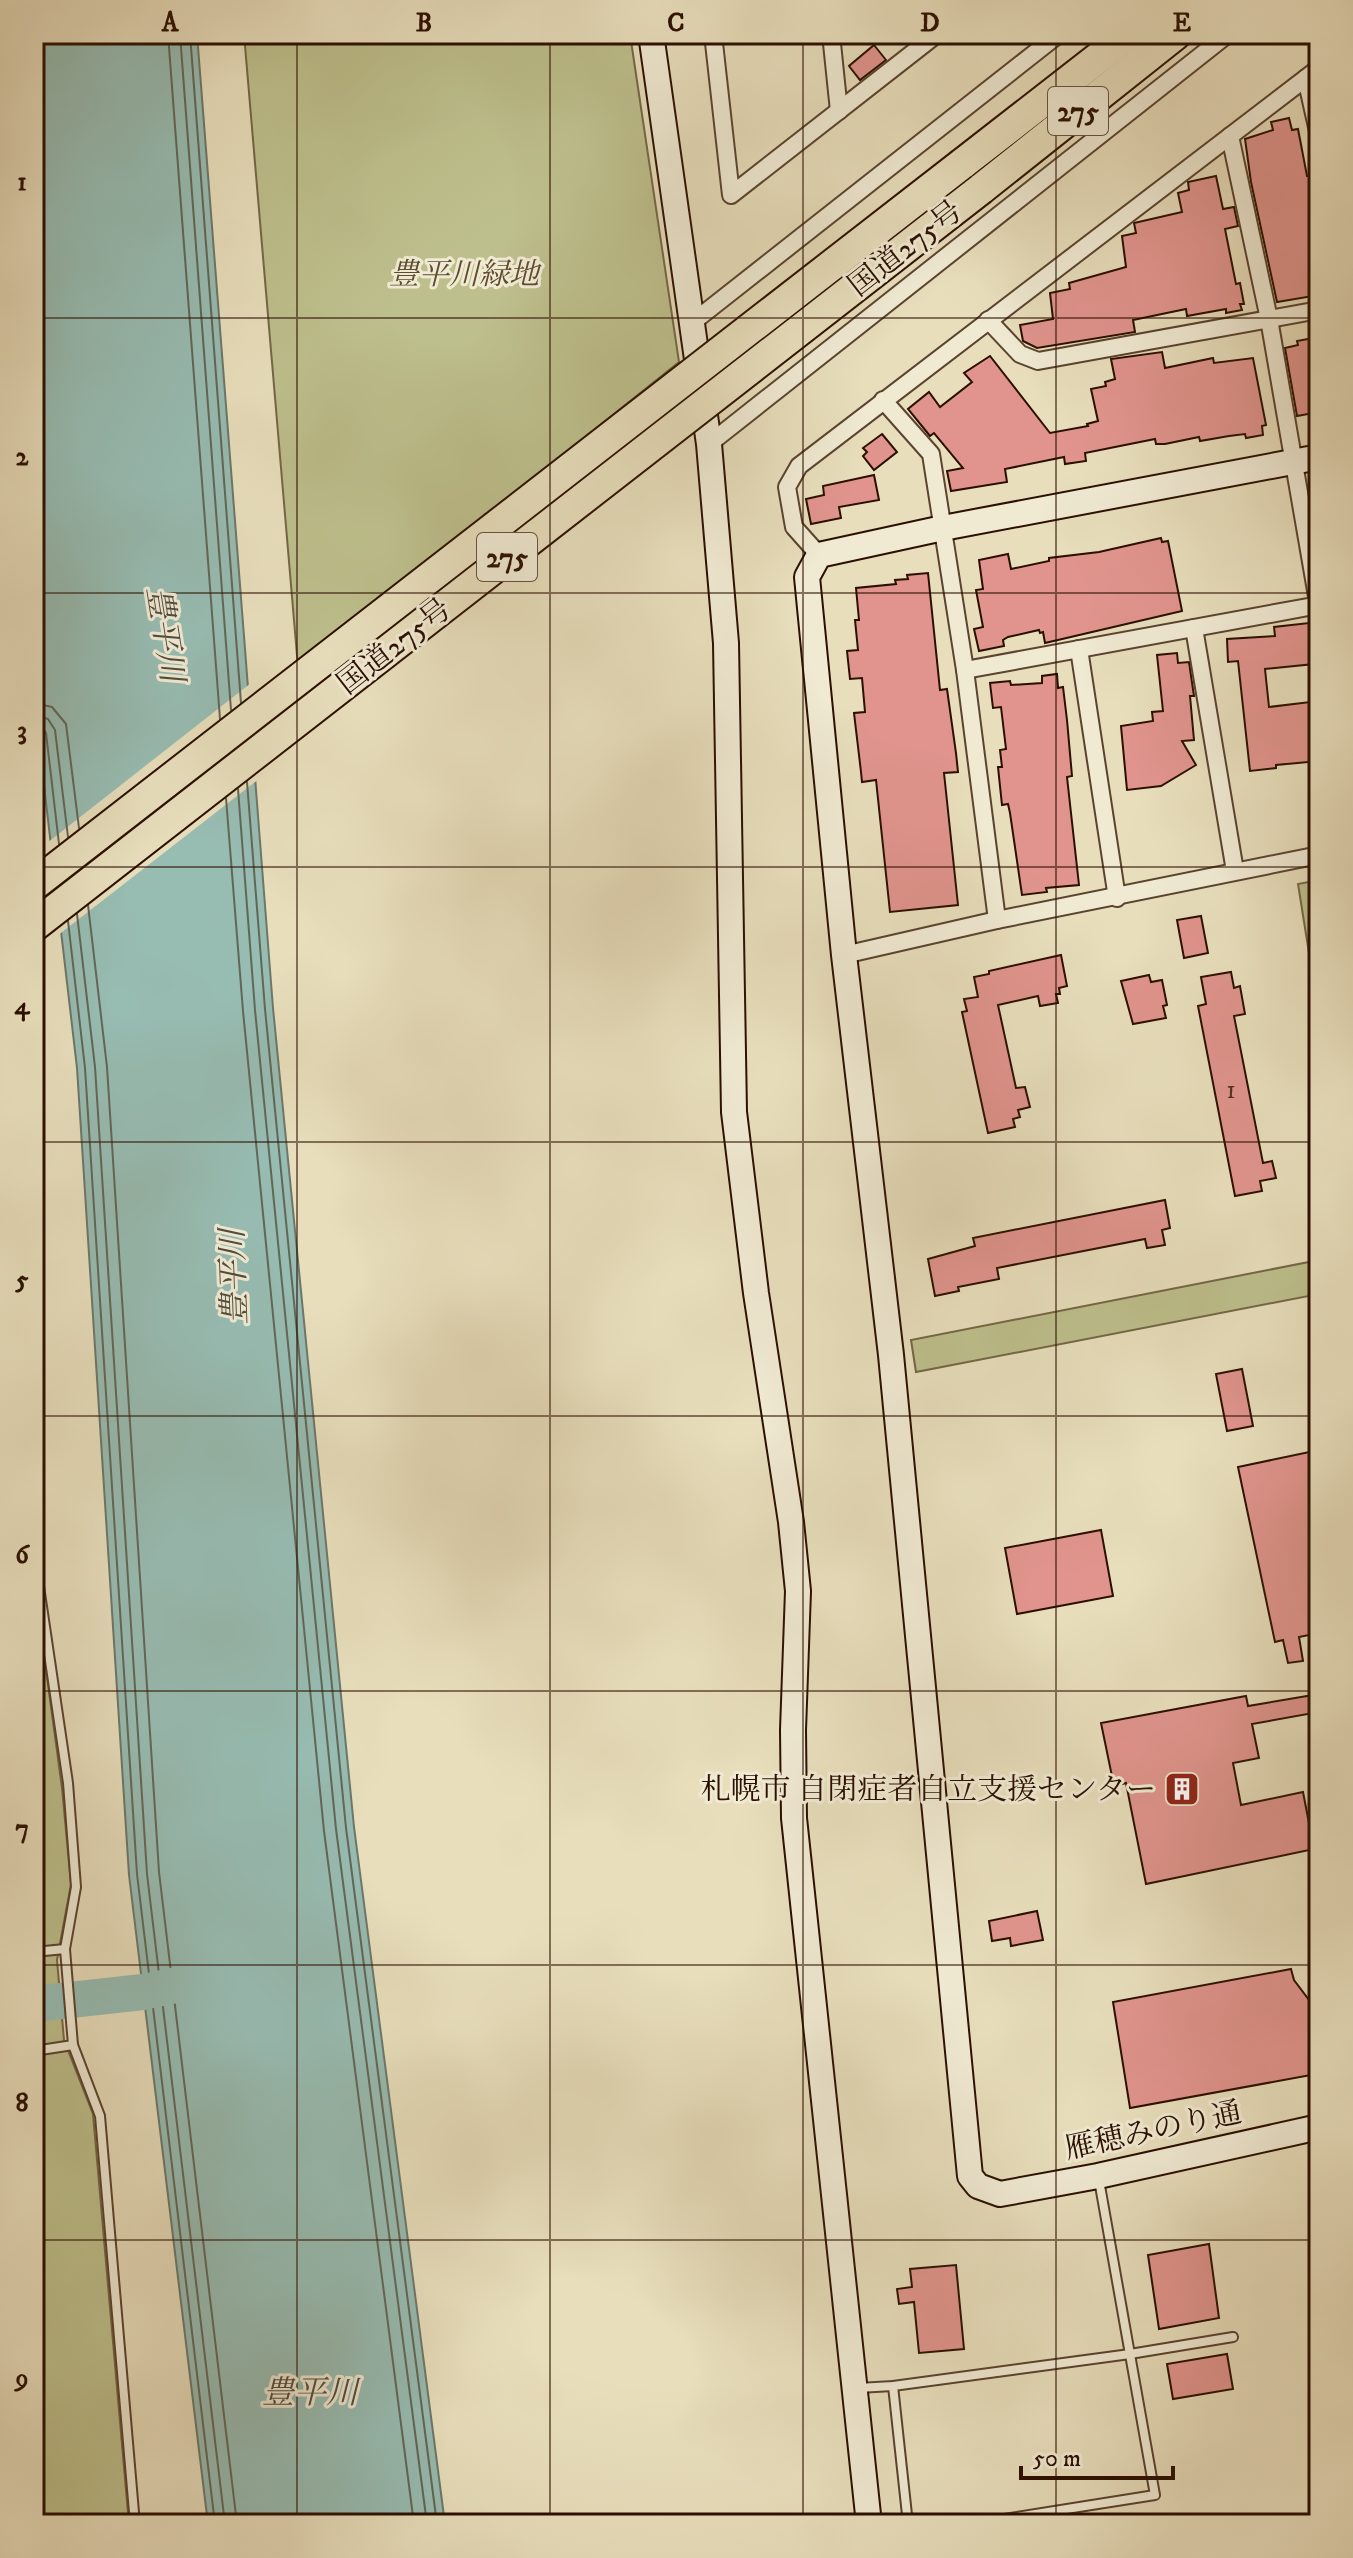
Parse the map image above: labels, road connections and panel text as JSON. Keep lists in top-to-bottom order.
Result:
{
  "streets": {
    "highway": ["275", "国道275号"],
    "street": ["雁穂みのり通"]
  },
  "water": ["豊平川"],
  "parks": ["豊平川緑地"],
  "places": {
    "building": ["札幌市 自閉症者自立支援センター"]
  },
  "house_numbers": ["1"],
  "scale_bar": "50 m",
  "grid": {
    "columns": [
      "A",
      "B",
      "C",
      "D",
      "E"
    ],
    "rows": [
      "1",
      "2",
      "3",
      "4",
      "5",
      "6",
      "7",
      "8",
      "9"
    ]
  }
}
